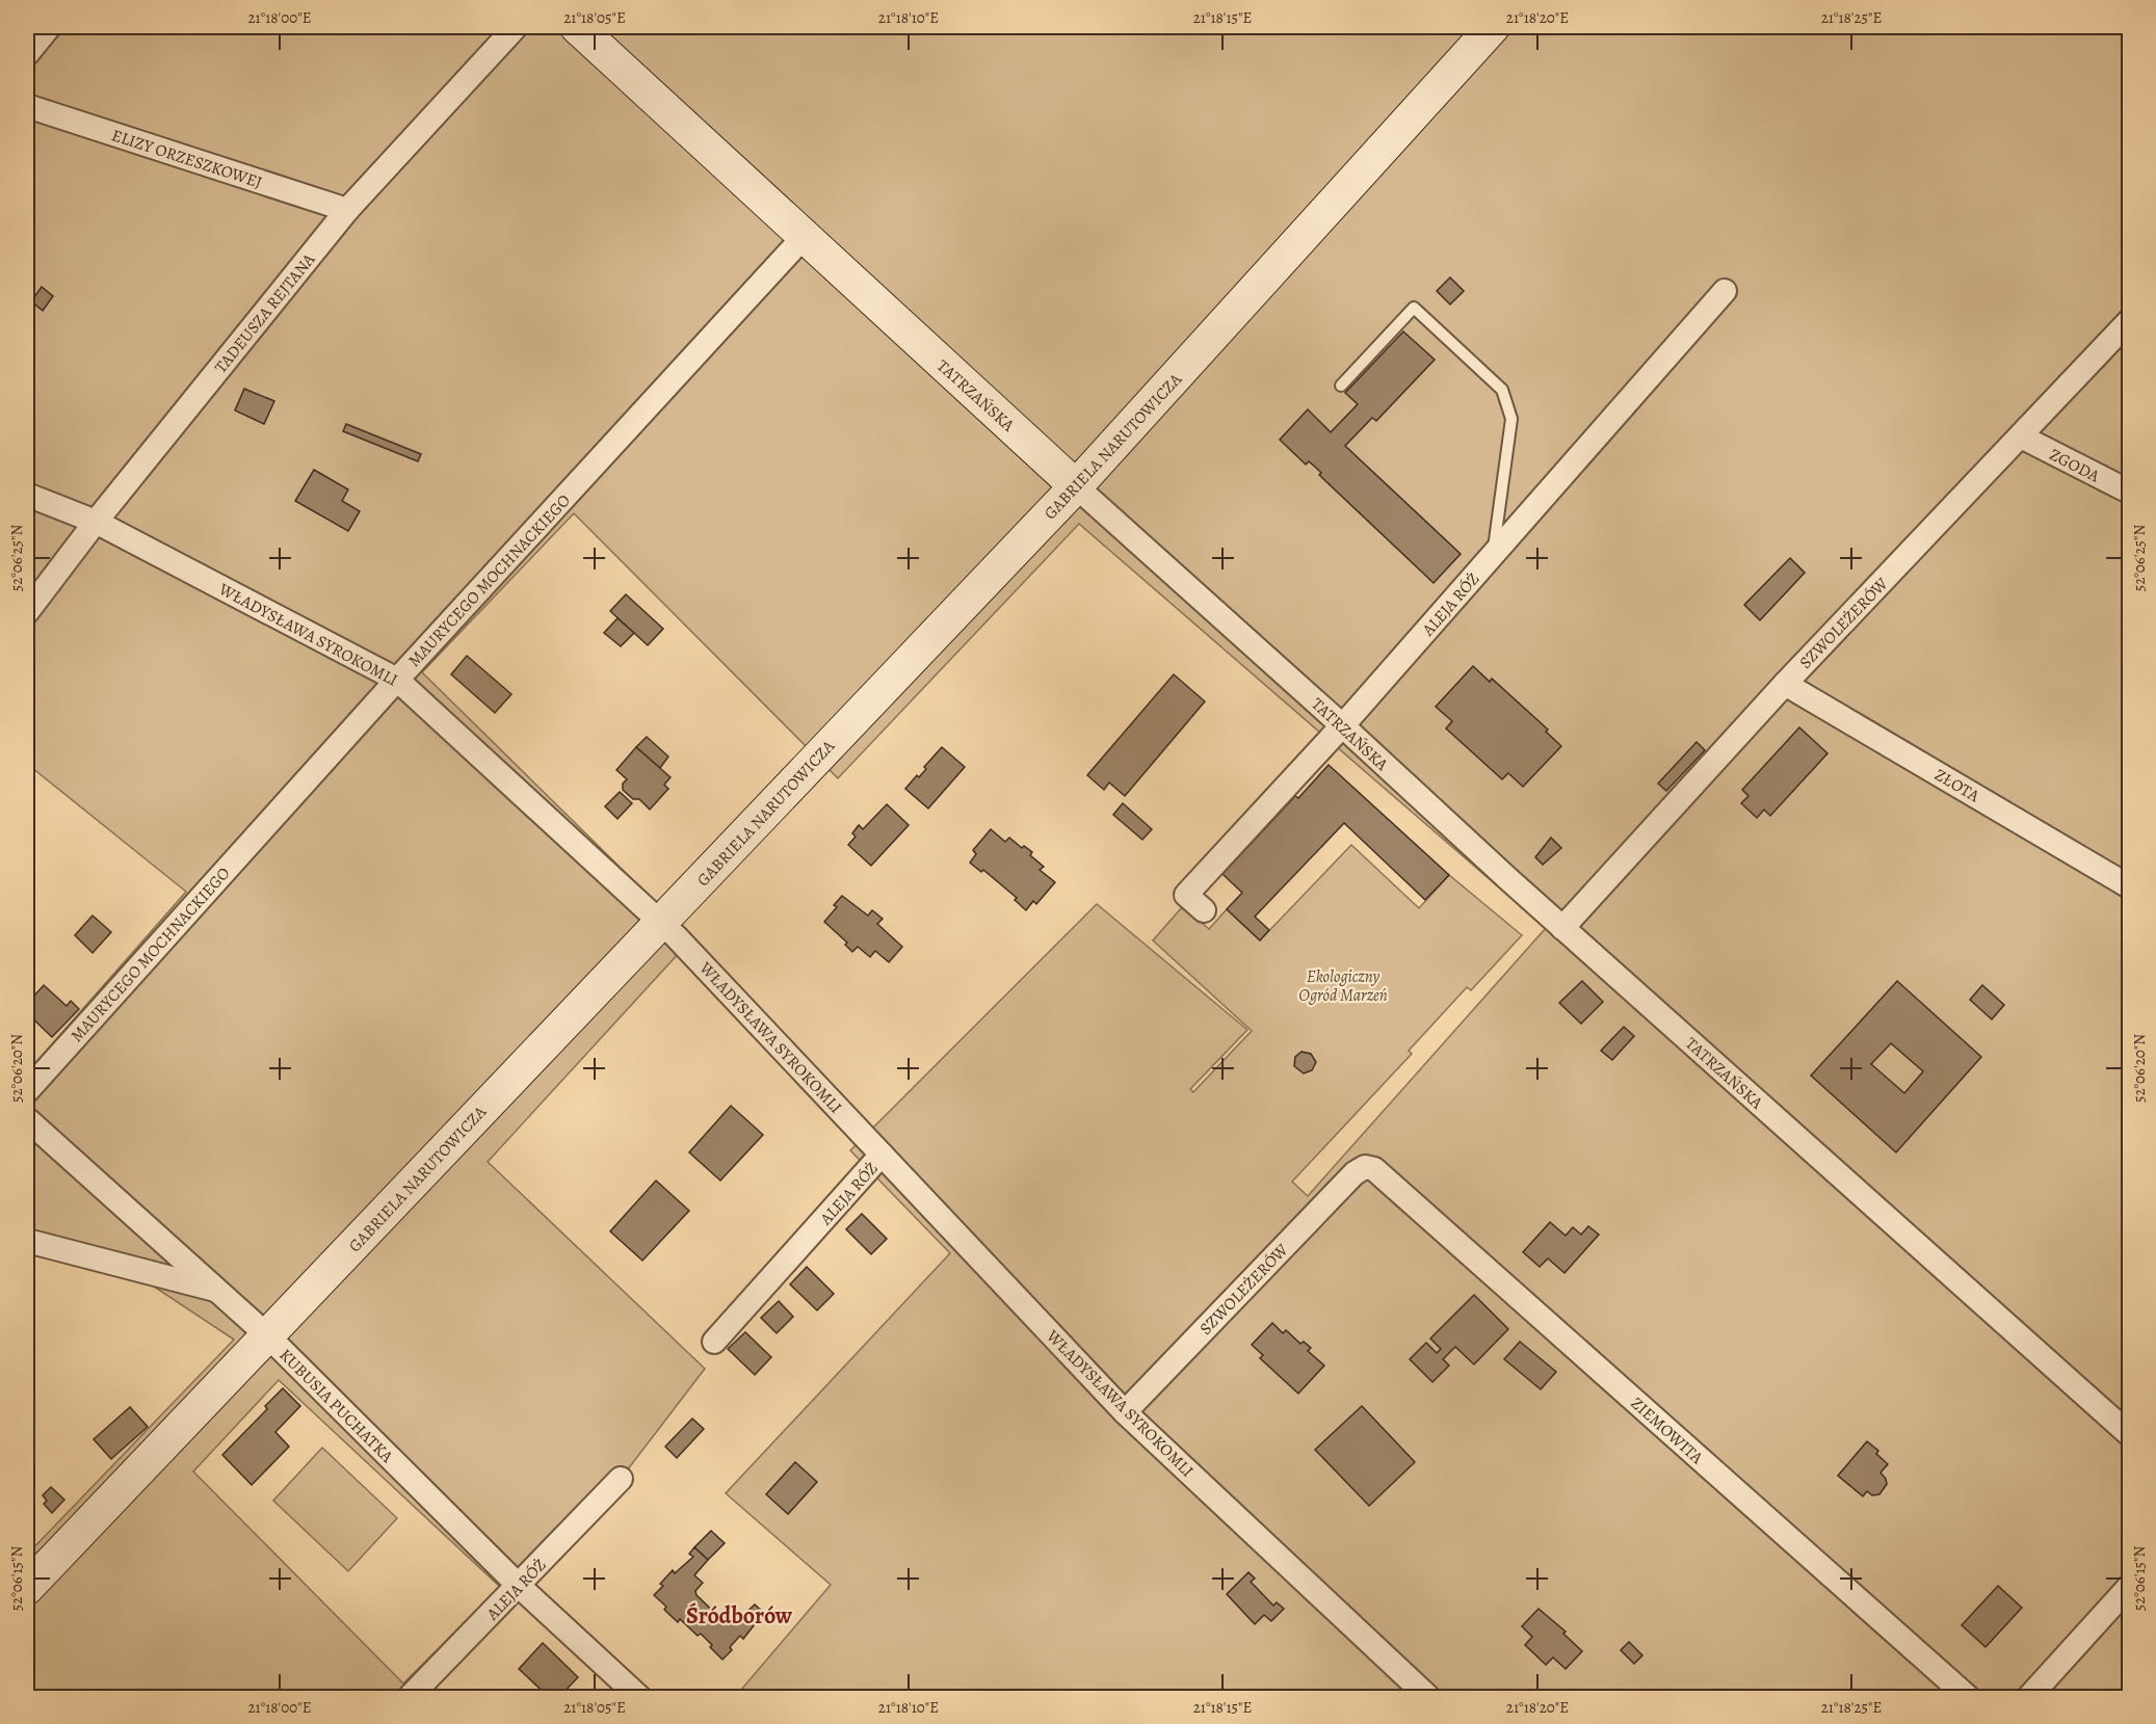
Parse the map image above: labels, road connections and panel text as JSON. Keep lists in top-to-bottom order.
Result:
{
  "streets": {
    "street": [
      "ELIZY ORZESZKOWEJ",
      "TADEUSZA REJTANA",
      "TATRZAŃSKA",
      "GABRIELA NARUTOWICZA",
      "ZGODA",
      "MAURYCEGO MOCHNACKIEGO",
      "ALEJA RÓŻ",
      "SZWOLEŻERÓW",
      "WŁADYSŁAWA SYROKOMLI",
      "ZŁOTA",
      "KUBUSIA PUCHATKA",
      "ZIEMOWITA"
    ]
  },
  "crossings": [
    ["ELIZY ORZESZKOWEJ", "TADEUSZA REJTANA"],
    ["TADEUSZA REJTANA", "WŁADYSŁAWA SYROKOMLI"],
    ["TATRZAŃSKA", "GABRIELA NARUTOWICZA"],
    ["TATRZAŃSKA", "MAURYCEGO MOCHNACKIEGO"],
    ["TATRZAŃSKA", "ALEJA RÓŻ"],
    ["TATRZAŃSKA", "SZWOLEŻERÓW"],
    ["GABRIELA NARUTOWICZA", "WŁADYSŁAWA SYROKOMLI"],
    ["GABRIELA NARUTOWICZA", "KUBUSIA PUCHATKA"],
    ["ZGODA", "SZWOLEŻERÓW"],
    ["MAURYCEGO MOCHNACKIEGO", "WŁADYSŁAWA SYROKOMLI"],
    ["ALEJA RÓŻ", "WŁADYSŁAWA SYROKOMLI"],
    ["ALEJA RÓŻ", "KUBUSIA PUCHATKA"],
    ["SZWOLEŻERÓW", "WŁADYSŁAWA SYROKOMLI"],
    ["SZWOLEŻERÓW", "ZŁOTA"],
    ["SZWOLEŻERÓW", "ZIEMOWITA"]
  ],
  "districts": ["Śródborów"],
  "parks": ["Ekologiczny Ogród Marzeń"],
  "coordinates": [
    "21°18'00\"E",
    "21°18'05\"E",
    "21°18'10\"E",
    "21°18'15\"E",
    "21°18'20\"E",
    "21°18'25\"E",
    "52°06'25\"N",
    "52°06'20\"N",
    "52°06'15\"N"
  ]
}
